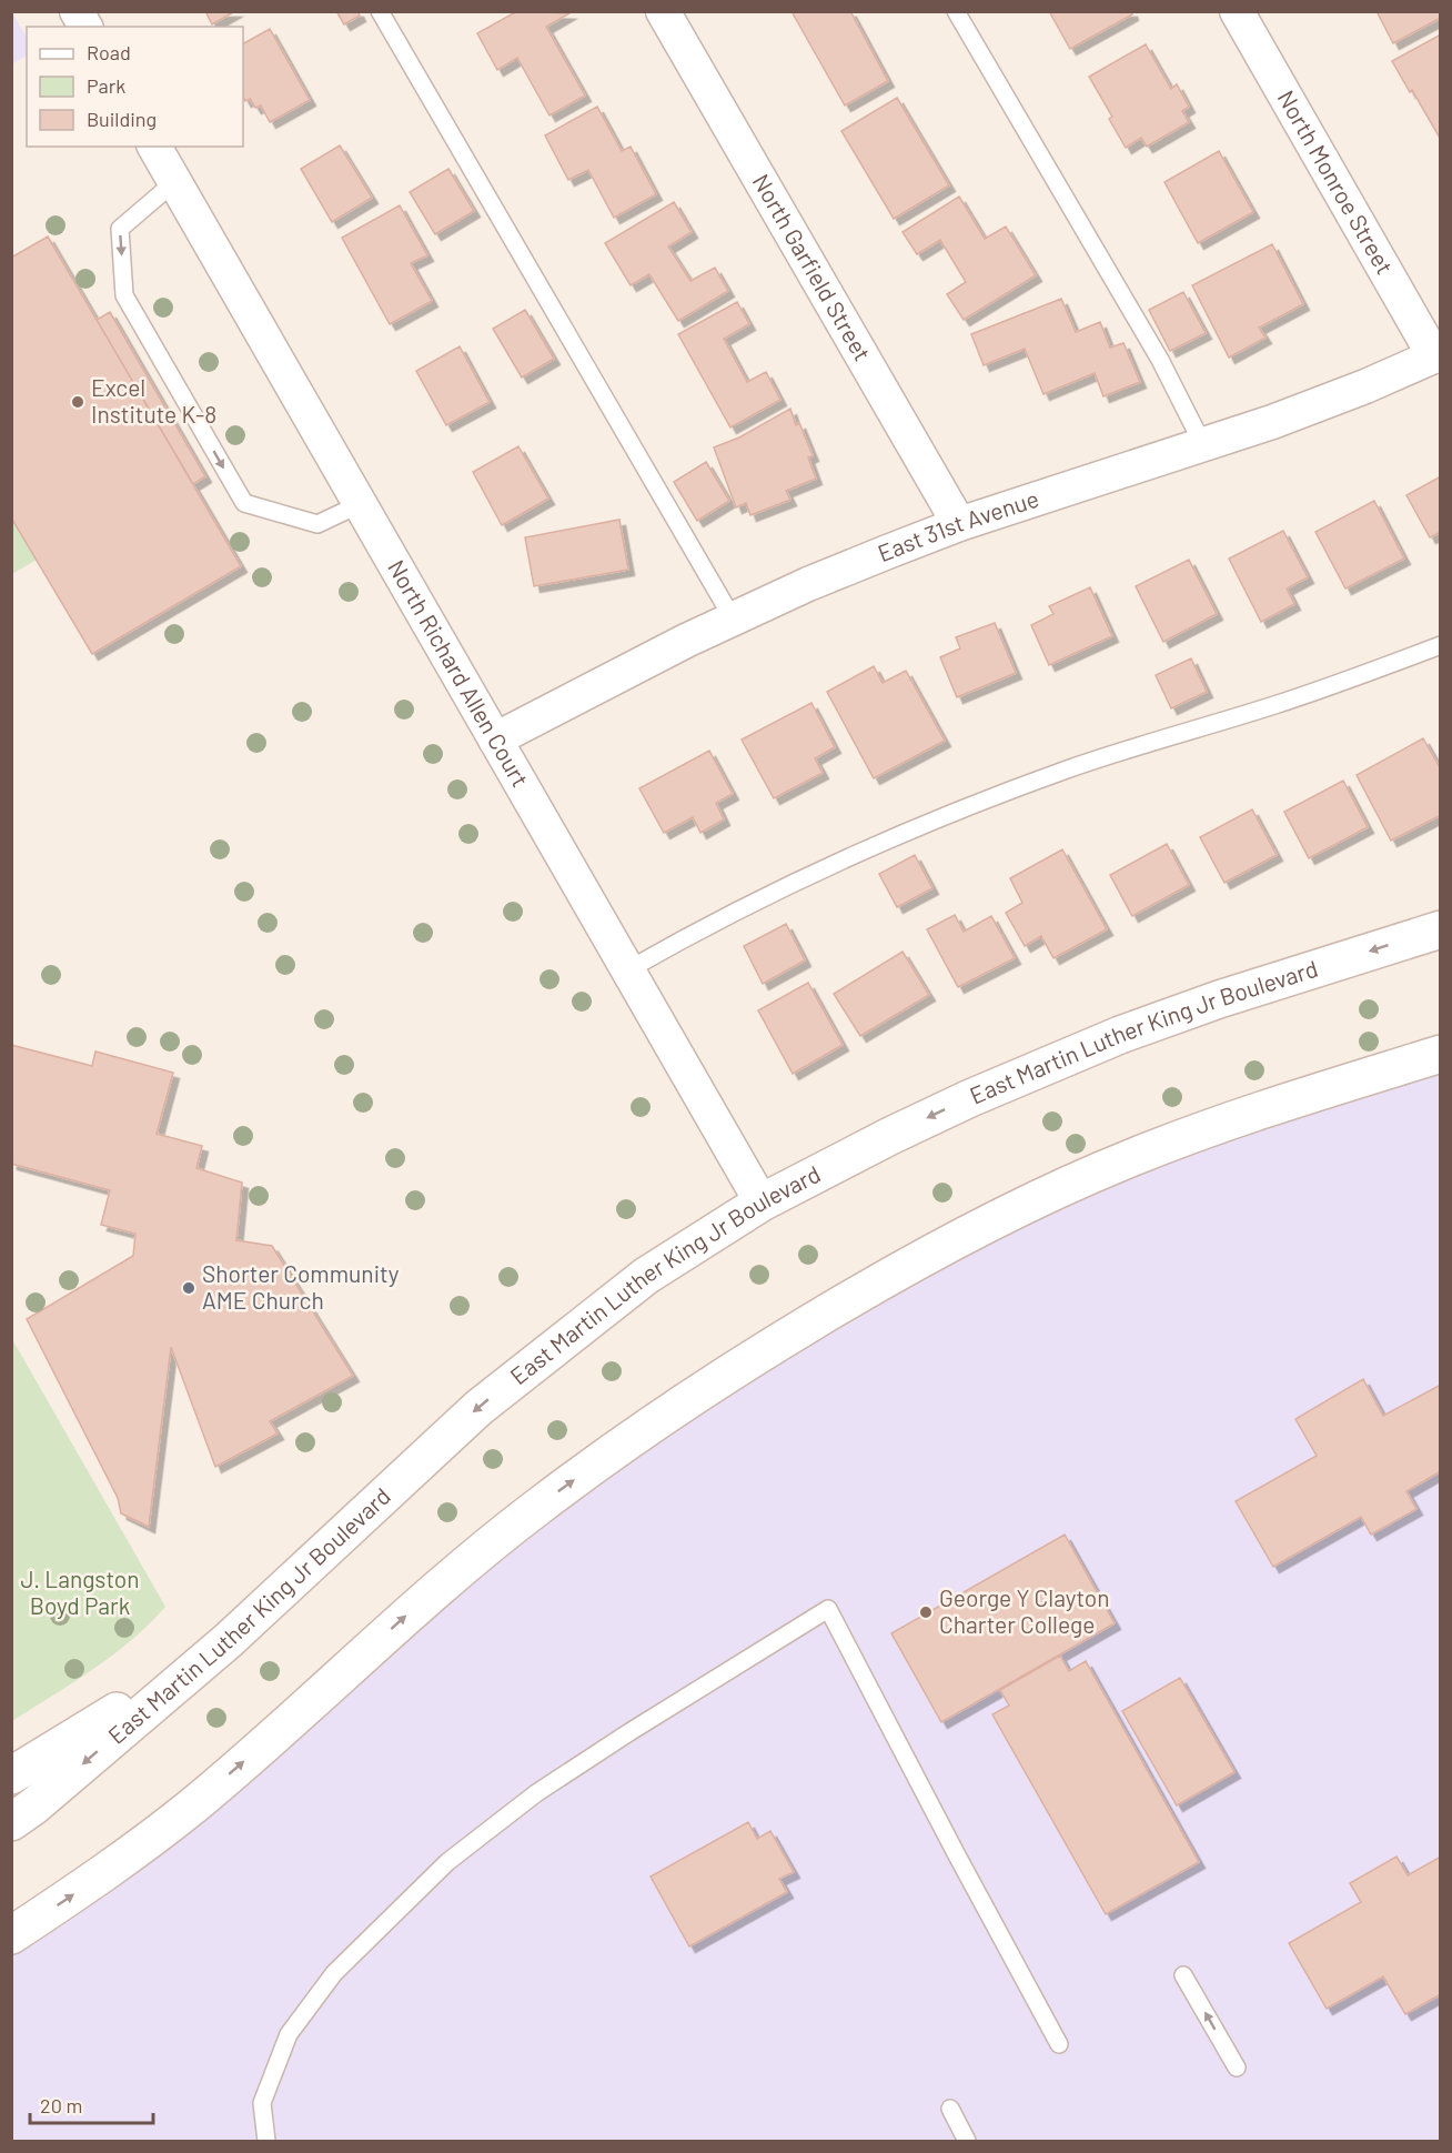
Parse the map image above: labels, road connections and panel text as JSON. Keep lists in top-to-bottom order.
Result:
{
  "streets": {
    "main road": ["East Martin Luther King Jr Boulevard"],
    "street": [
      "North Monroe Street",
      "North Garfield Street",
      "East 31st Avenue",
      "North Richard Allen Court"
    ]
  },
  "crossings": [
    ["North Monroe Street", "East 31st Avenue"],
    ["North Garfield Street", "East 31st Avenue"],
    ["East 31st Avenue", "North Richard Allen Court"],
    ["North Richard Allen Court", "East Martin Luther King Jr Boulevard"]
  ],
  "parks": ["J. Langston Boyd Park"],
  "places": ["Excel Institute K-8", "Shorter Community AME Church", "George Y Clayton Charter College"],
  "legend": ["Road", "Park", "Building"],
  "scale_bar": "20 m"
}
